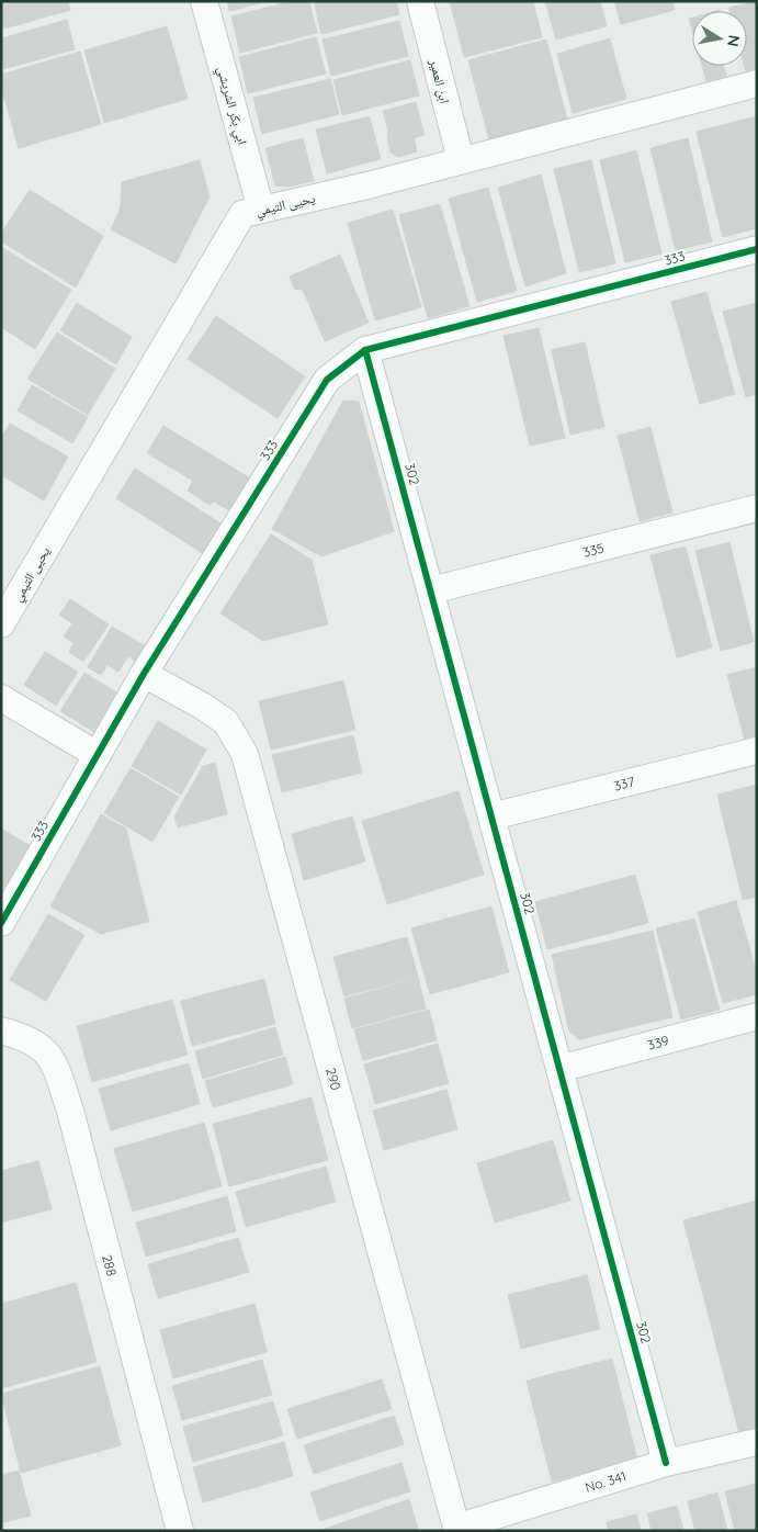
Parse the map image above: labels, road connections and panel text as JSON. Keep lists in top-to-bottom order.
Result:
{
  "streets": {
    "street": [
      "ابن العمير",
      "ابي بكر الشريشي",
      "يحيى التيمي",
      "333",
      "302",
      "335",
      "337",
      "339",
      "290",
      "288",
      "No. 341"
    ]
  },
  "crossings": [
    ["ابن العمير", "يحيى التيمي"],
    ["ابي بكر الشريشي", "يحيى التيمي"],
    ["333", "302"],
    ["333", "290"],
    ["302", "335"],
    ["302", "337"],
    ["302", "339"],
    ["302", "No. 341"],
    ["290", "No. 341"]
  ],
  "north": "right"
}
